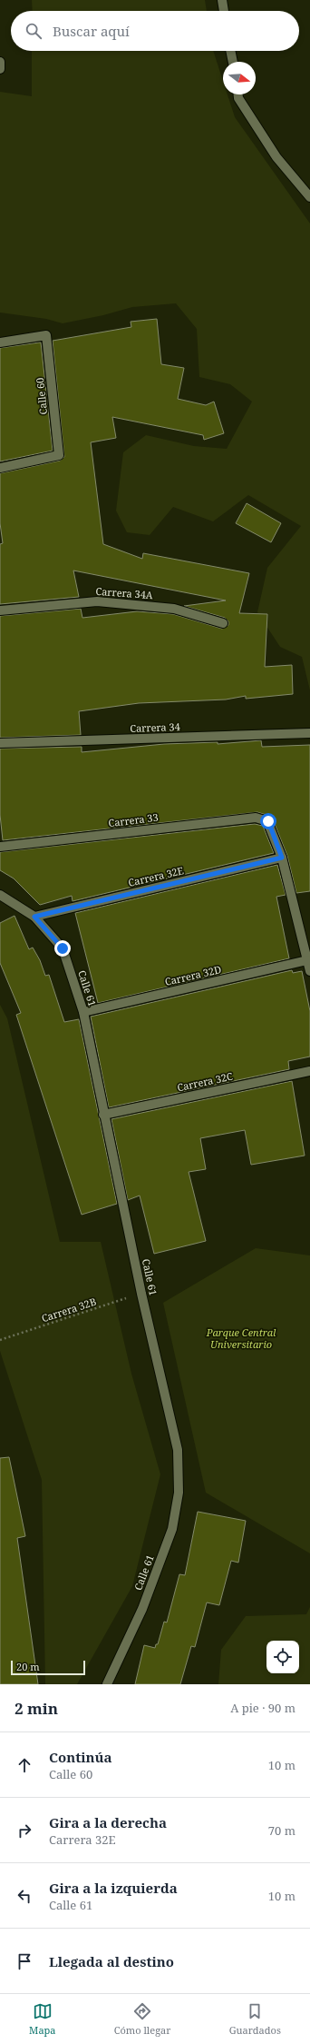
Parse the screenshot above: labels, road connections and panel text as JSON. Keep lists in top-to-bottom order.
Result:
{
  "streets": {
    "street": [
      "Calle 60",
      "Carrera 34A",
      "Carrera 34",
      "Carrera 33",
      "Carrera 32E",
      "Carrera 32D",
      "Calle 61",
      "Carrera 32C"
    ],
    "path": ["Carrera 32B"]
  },
  "crossings": [
    ["Carrera 33", "Carrera 32E"],
    ["Carrera 32E", "Calle 61"],
    ["Carrera 32D", "Calle 61"],
    ["Calle 61", "Carrera 32C"],
    ["Calle 61", "Carrera 32B"]
  ],
  "parks": ["Parque Central Universitario"],
  "scale_bar": "20 m",
  "north": "right",
  "page": {
    "search": "Buscar aquí",
    "scale": "20 m",
    "heading": ["2 min", "A pie · 90 m"],
    "list": [
      ["Continúa", "Calle 60", "10 m"],
      ["Gira a la derecha", "Carrera 32E", "70 m"],
      ["Gira a la izquierda", "Calle 61", "10 m"],
      "Llegada al destino"
    ],
    "nav": ["Mapa", "Cómo llegar", "Guardados"]
  }
}
